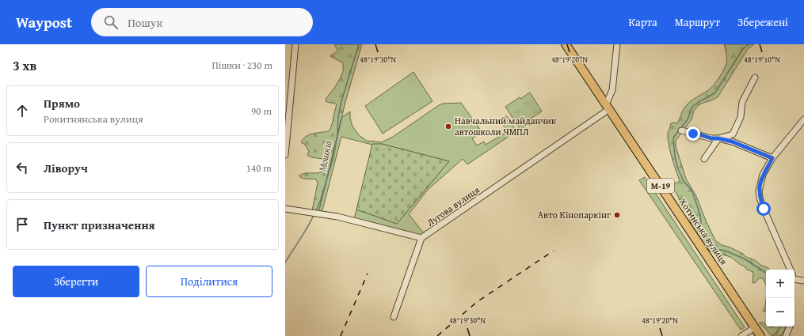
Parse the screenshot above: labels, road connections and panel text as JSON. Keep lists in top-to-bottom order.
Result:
{
  "streets": {
    "highway": ["М-19", "Хотинська вулиця"],
    "street": ["Лугова вулиця"]
  },
  "crossings": [
    ["Лугова вулиця", "Хотинська вулиця"]
  ],
  "water": ["Мошків"],
  "places": ["Навчальний майданчик автошколи ЧМПЛ", "Авто Кінопаркінг"],
  "page": {
    "header": "Waypost",
    "search": "Пошук",
    "nav": ["Карта", "Маршрут", "Збережені"],
    "heading": ["3 хв", "Пішки · 230 m"],
    "list": [
      ["Прямо", "Рокитнянська вулиця", "90 m"],
      ["Ліворуч", "140 m"],
      "Пункт призначення"
    ],
    "buttons": ["Зберегти", "Поділитися"],
    "map_buttons": ["+", "−"]
  },
  "coordinates": ["48°19'30\"N", "48°19'20\"N", "48°19'10\"N"]
}
